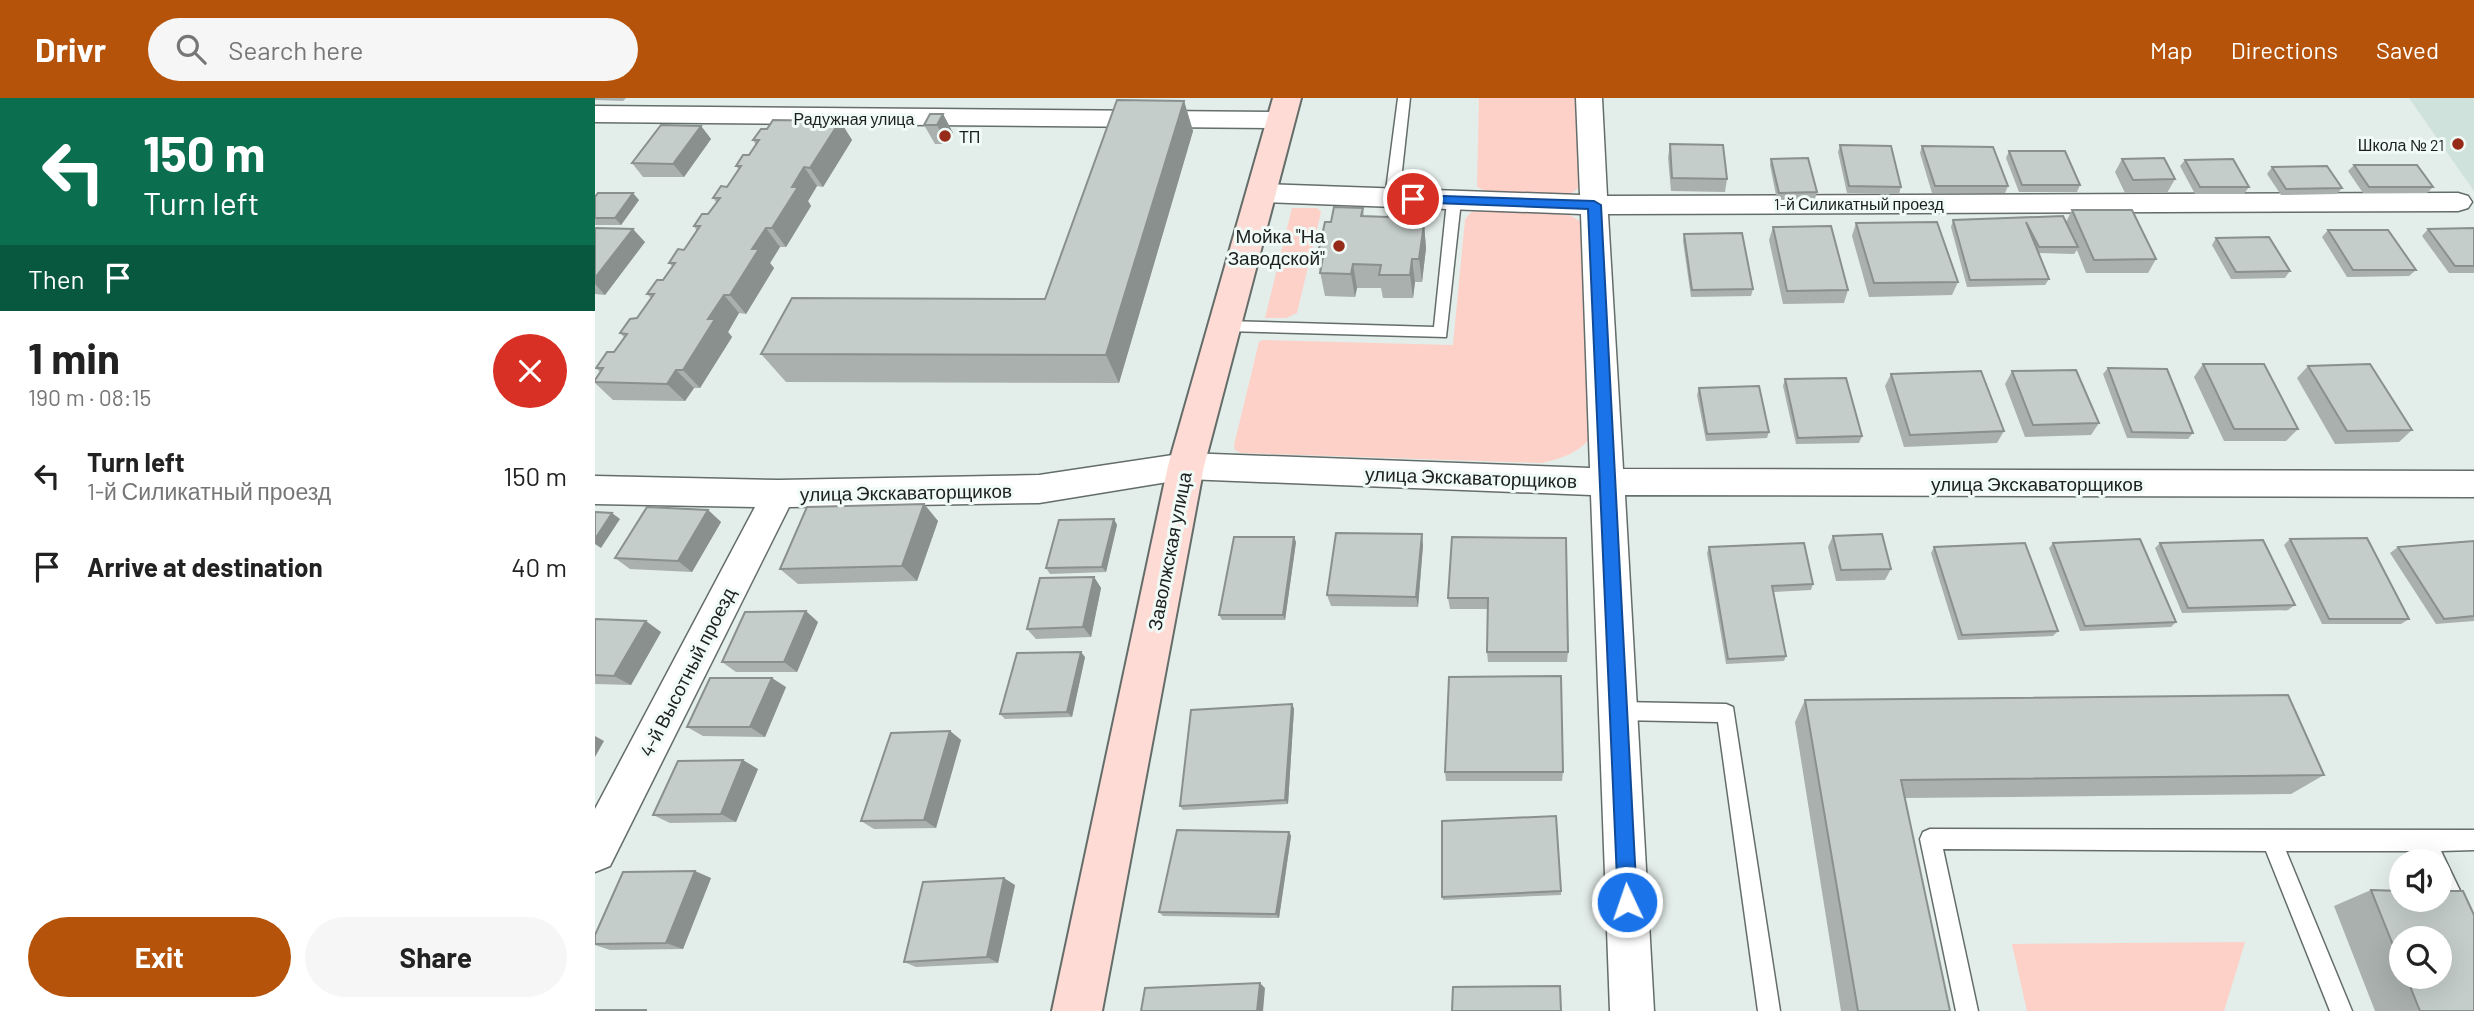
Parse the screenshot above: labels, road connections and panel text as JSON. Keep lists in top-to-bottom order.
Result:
{
  "streets": {
    "main road": ["Заволжская улица"],
    "street": [
      "Радужная улица",
      "1-й Силикатный проезд",
      "улица Экскаваторщиков",
      "4-й Высотный проезд"
    ]
  },
  "crossings": [
    ["Радужная улица", "Заволжская улица"],
    ["1-й Силикатный проезд", "Заволжская улица"],
    ["улица Экскаваторщиков", "Заволжская улица"],
    ["улица Экскаваторщиков", "4-й Высотный проезд"]
  ],
  "places": ["ТП", "Школа № 21", "Мойка \"На Заводской\""],
  "page": {
    "header": "Drivr",
    "search": "Search here",
    "nav": ["Map", "Directions", "Saved"],
    "turn": ["150 m", "Turn left"],
    "then": "Then",
    "heading": ["1 min", "190 m · 08:15"],
    "list": [
      {
        "name": "Turn left",
        "note": "1-й Силикатный проезд",
        "value": "150 m"
      },
      {
        "name": "Arrive at destination",
        "value": "40 m"
      }
    ],
    "buttons": ["Exit", "Share"]
  }
}
